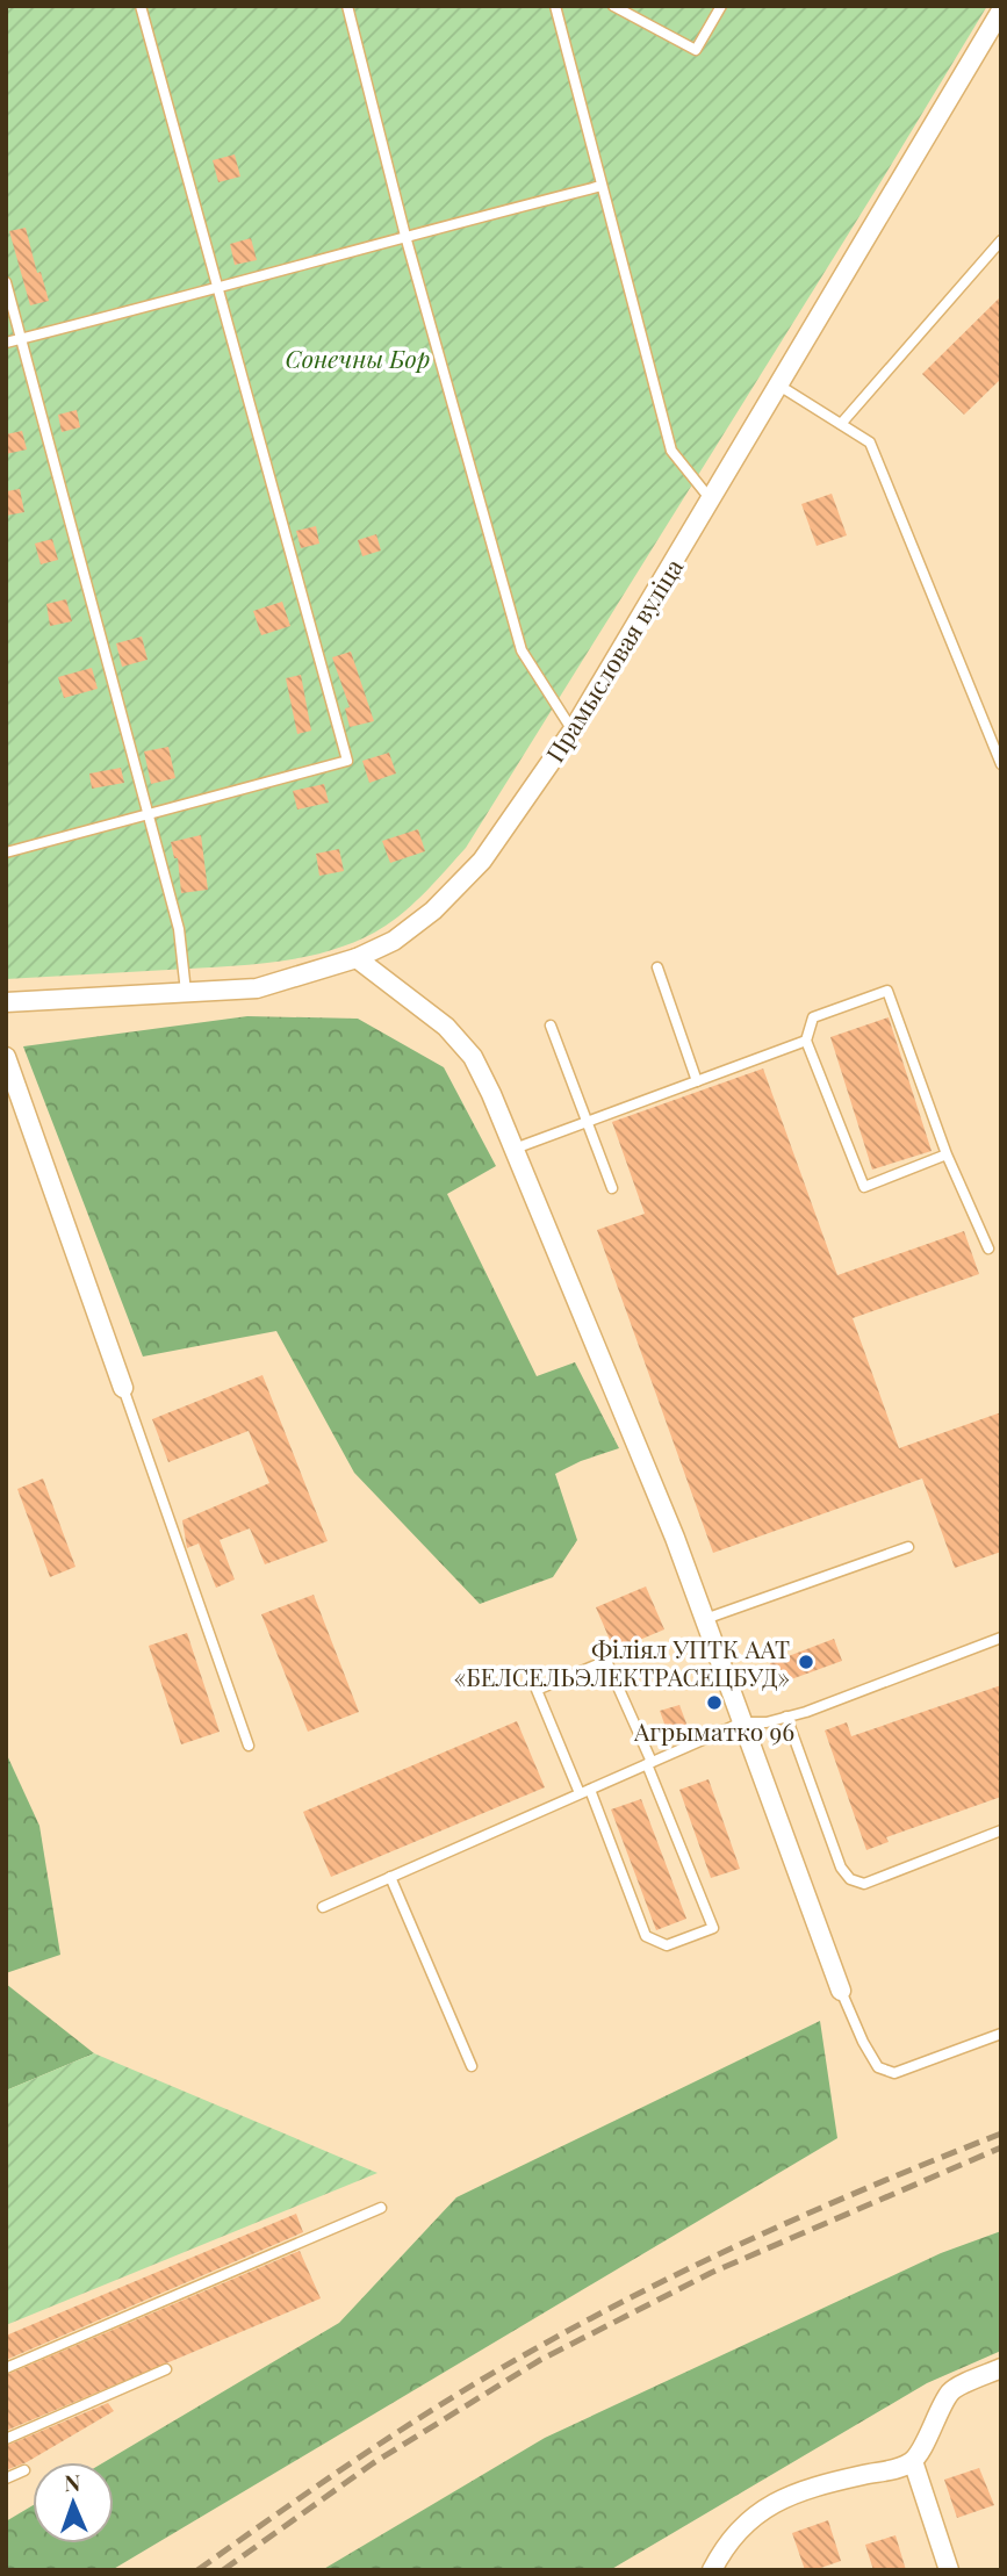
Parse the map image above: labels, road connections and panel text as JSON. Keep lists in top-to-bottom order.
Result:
{
  "streets": {
    "street": ["Прамысловая вуліца"]
  },
  "parks": ["Сонечны Бор"],
  "places": ["Філіял УПТК ААТ «БЕЛСЕЛЬЭЛЕКТРАСЕЦБУД»", "Агрыматко 96"],
  "north": "top"
}
